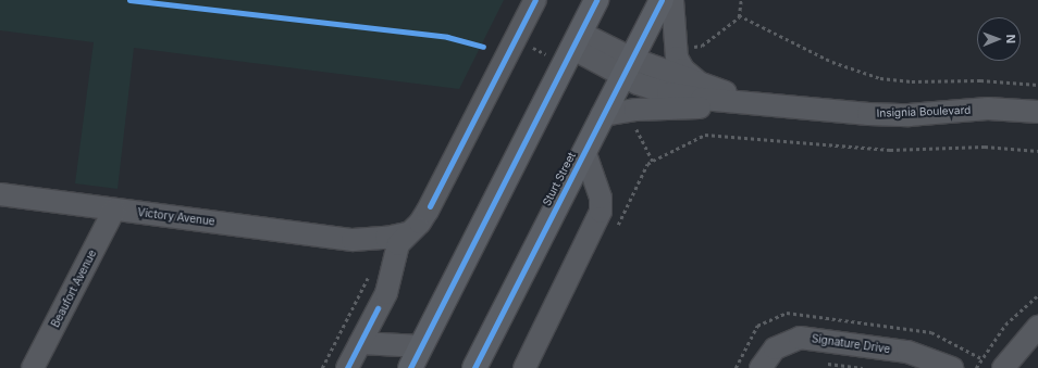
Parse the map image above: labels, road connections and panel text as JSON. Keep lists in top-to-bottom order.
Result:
{
  "streets": {
    "main road": ["Sturt Street"],
    "street": [
      "Insignia Boulevard",
      "Victory Avenue",
      "Beaufort Avenue",
      "Signature Drive"
    ]
  },
  "crossings": [
    ["Insignia Boulevard", "Sturt Street"],
    ["Victory Avenue", "Beaufort Avenue"]
  ],
  "north": "right"
}
